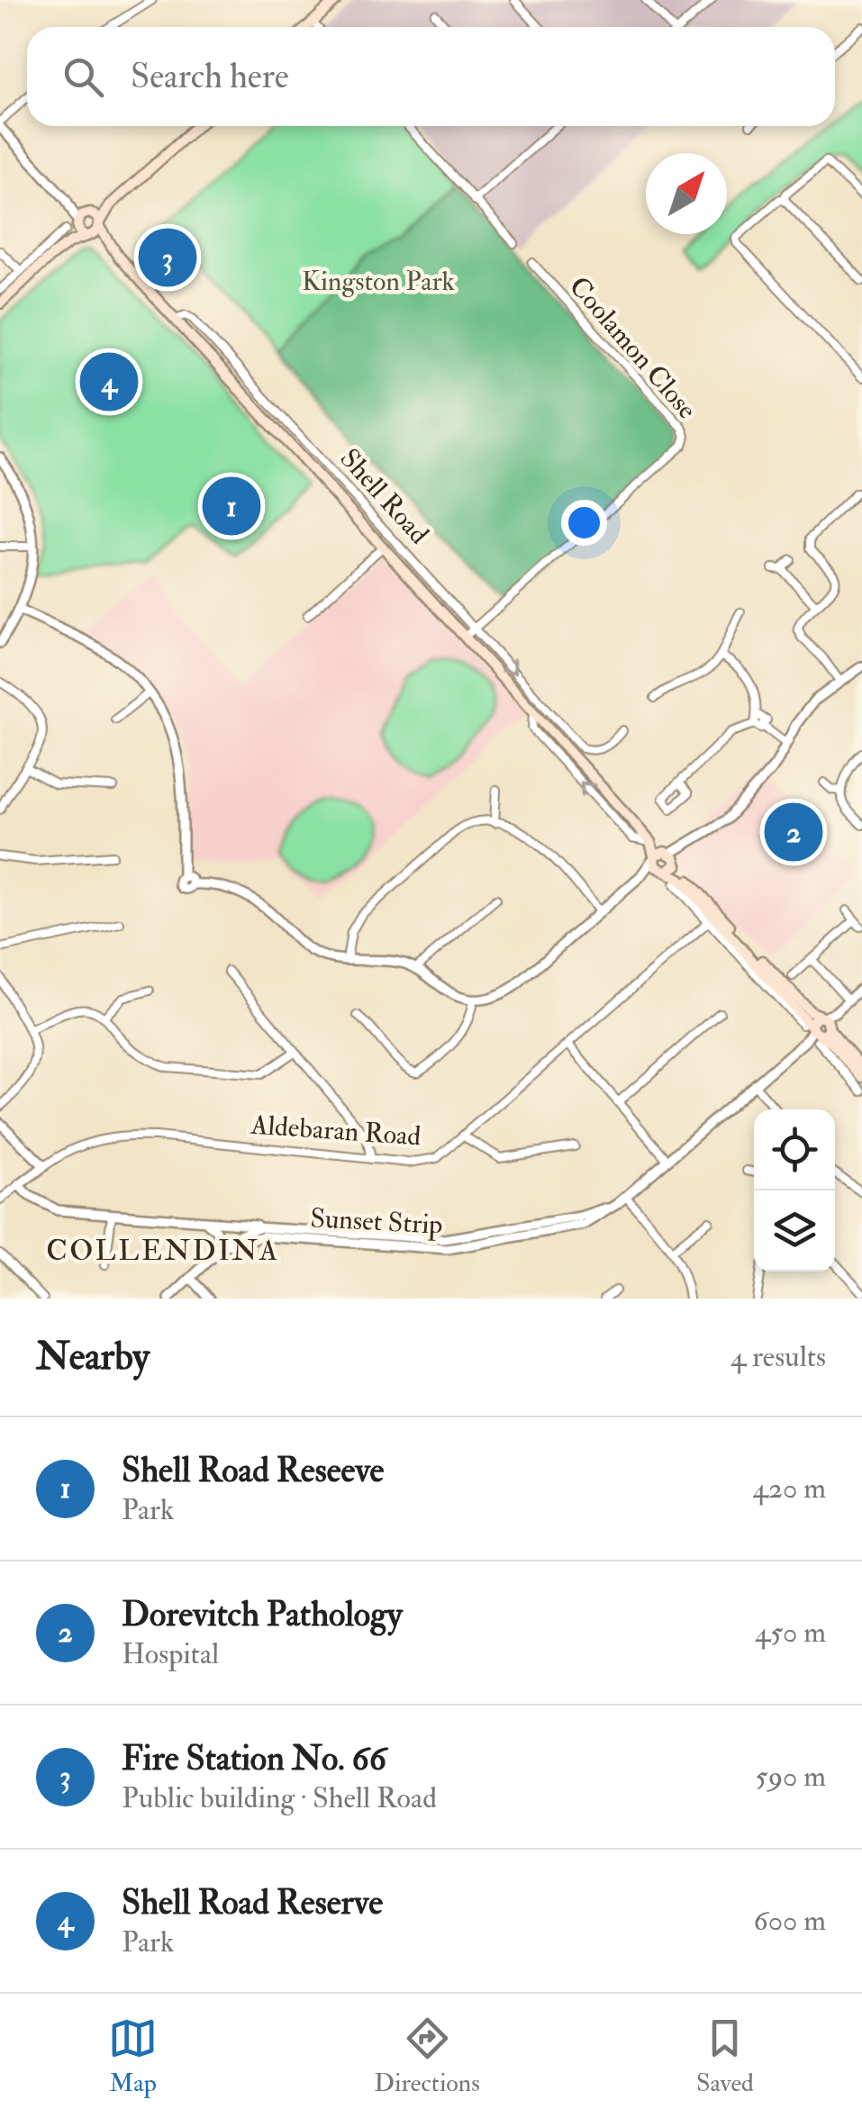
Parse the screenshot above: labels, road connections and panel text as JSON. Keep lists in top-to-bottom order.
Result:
{
  "streets": {
    "main road": ["Shell Road"],
    "street": ["Coolamon Close", "Aldebaran Road", "Sunset Strip"]
  },
  "crossings": [
    ["Coolamon Close", "Shell Road"],
    ["Shell Road", "Aldebaran Road"],
    ["Shell Road", "Sunset Strip"]
  ],
  "districts": ["COLLENDINA"],
  "parks": ["Kingston Park"],
  "north": "top right",
  "page": {
    "search": "Search here",
    "pins": [
      "3",
      "4",
      "1",
      "2"
    ],
    "heading": ["Nearby", "4 results"],
    "list": [
      {
        "mark": "1",
        "name": "Shell Road Reseeve",
        "note": "Park",
        "value": "420 m"
      },
      {
        "mark": "2",
        "name": "Dorevitch Pathology",
        "note": "Hospital",
        "value": "450 m"
      },
      {
        "mark": "3",
        "name": "Fire Station No. 66",
        "note": "Public building · Shell Road",
        "value": "590 m"
      },
      {
        "mark": "4",
        "name": "Shell Road Reserve",
        "note": "Park",
        "value": "600 m"
      }
    ],
    "nav": ["Map", "Directions", "Saved"]
  }
}
